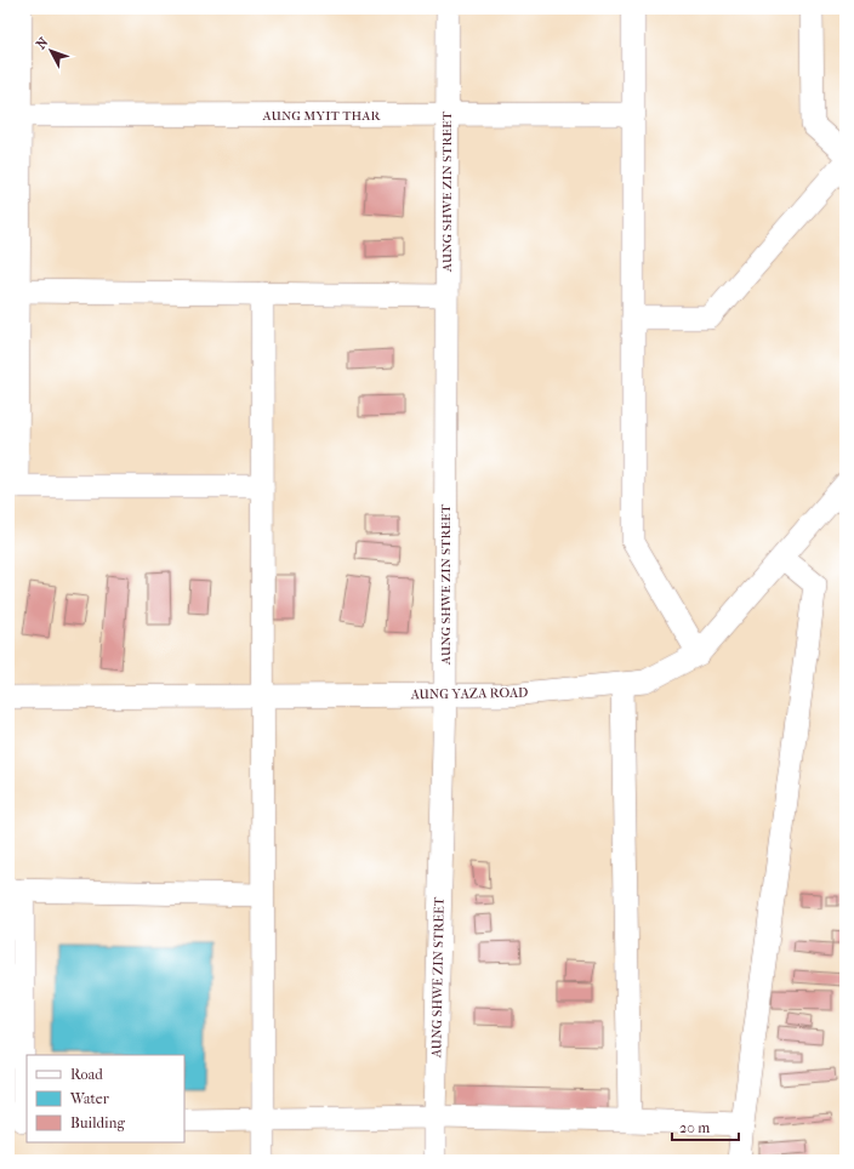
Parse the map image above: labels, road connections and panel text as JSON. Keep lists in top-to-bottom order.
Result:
{
  "streets": {
    "street": ["AUNG MYIT THAR", "AUNG SHWE ZIN STREET", "AUNG YAZA ROAD"]
  },
  "crossings": [
    ["AUNG MYIT THAR", "AUNG SHWE ZIN STREET"],
    ["AUNG SHWE ZIN STREET", "AUNG YAZA ROAD"]
  ],
  "legend": ["Road", "Water", "Building"],
  "scale_bar": "20 m",
  "north": "top left"
}
